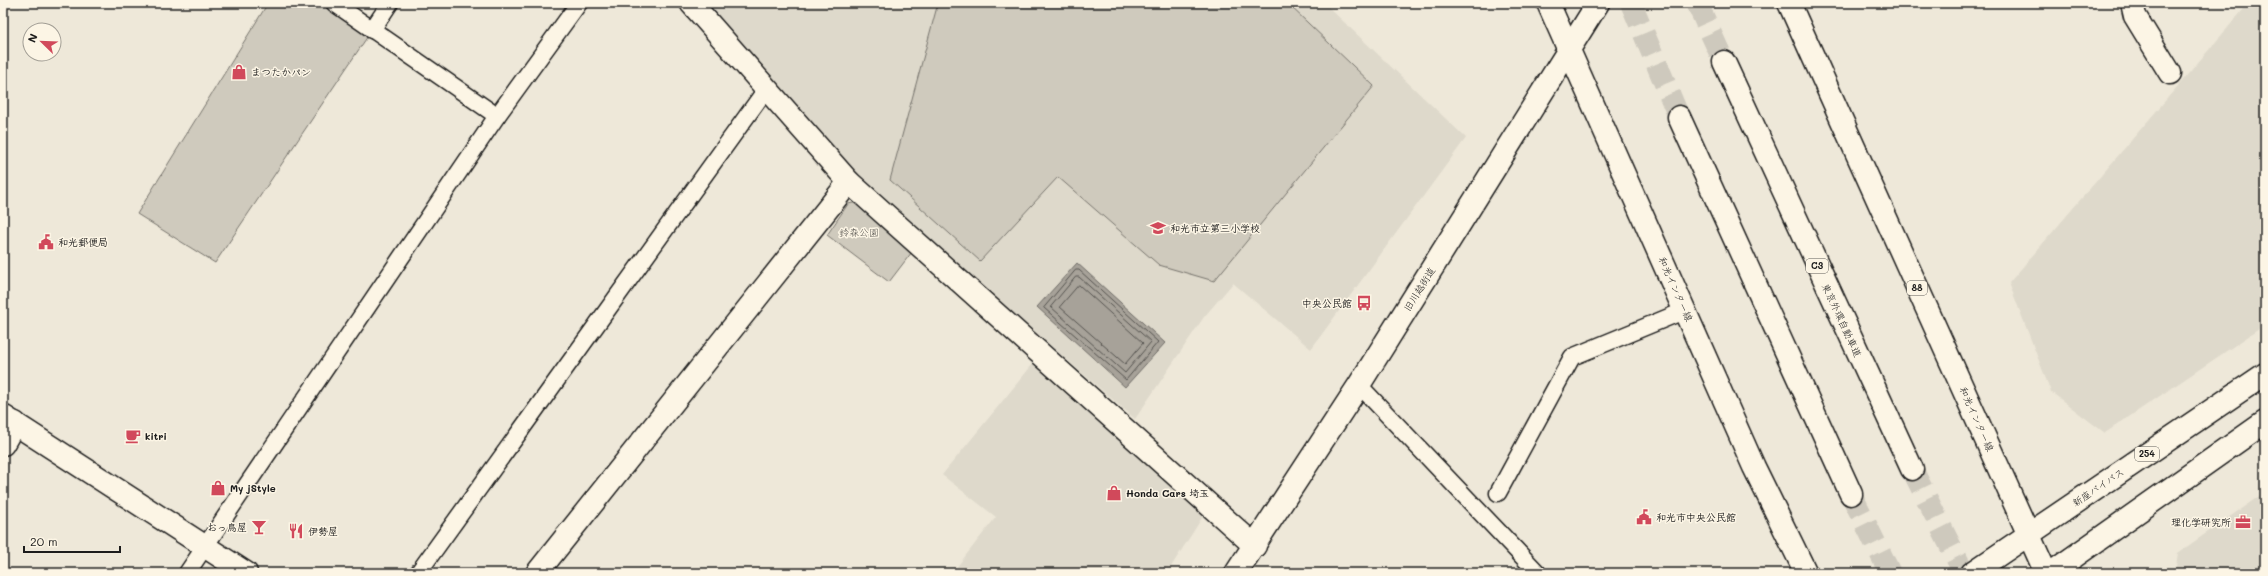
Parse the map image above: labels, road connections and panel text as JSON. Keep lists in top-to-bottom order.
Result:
{
  "streets": {
    "main road": [
      "C3",
      "88",
      "旧川越街道",
      "和光インター線",
      "東京外環自動車道",
      "254",
      "新座バイパス"
    ]
  },
  "crossings": [
    ["旧川越街道", "和光インター線"],
    ["和光インター線", "新座バイパス"]
  ],
  "parks": ["鈴森公園"],
  "places": {
    "shop": ["まつたかパン", "My jStyle", "Honda Cars 埼玉"],
    "school or university": ["和光市立第三小学校"],
    "public building": ["和光郵便局", "和光市中央公民館"],
    "bus stop": ["中央公民館"],
    "cafe": ["kitri"],
    "office": ["理化学研究所"],
    "bar": ["おっ鳥屋"],
    "restaurant": ["伊勢屋"]
  },
  "scale_bar": "20 m",
  "north": "top left"
}
